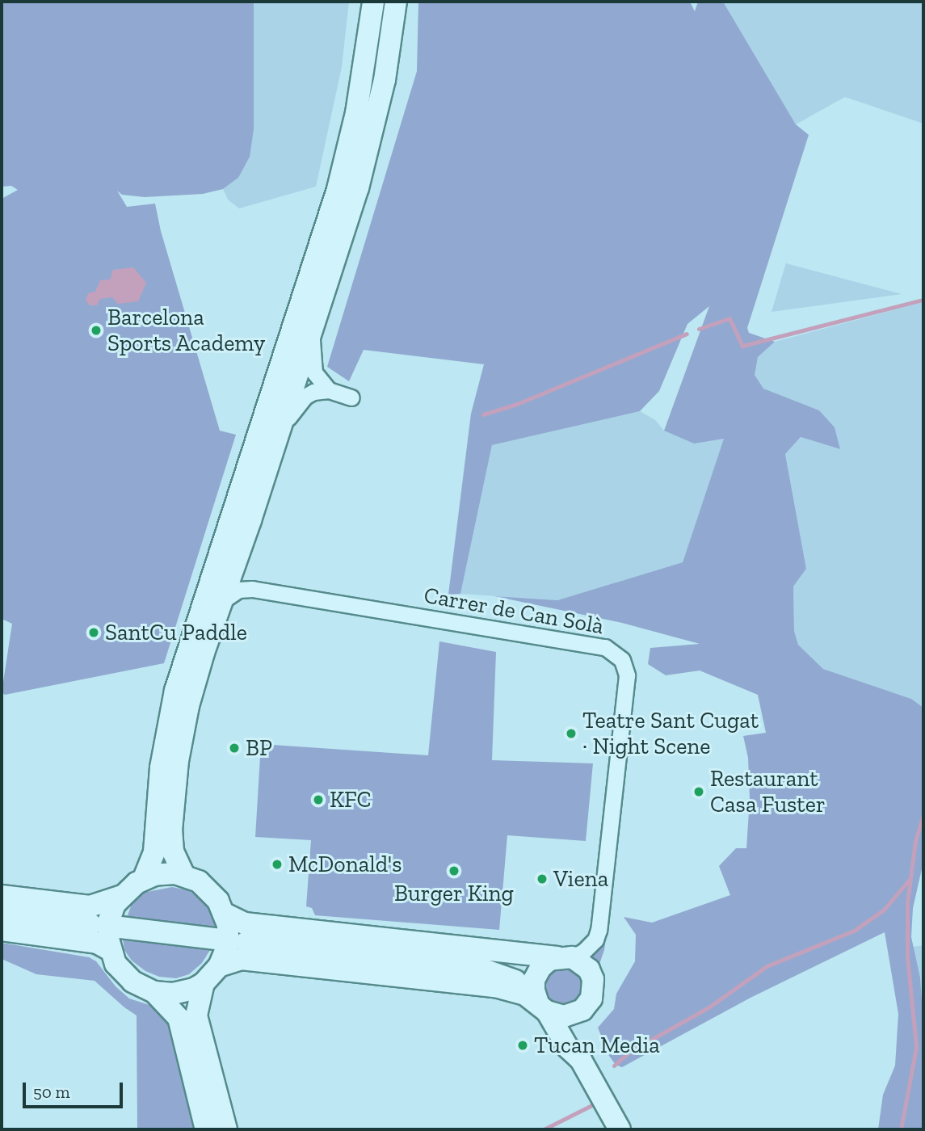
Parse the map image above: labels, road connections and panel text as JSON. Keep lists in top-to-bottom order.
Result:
{
  "streets": {
    "street": ["Carrer de Can Solà"]
  },
  "places": [
    "Barcelona Sports Academy",
    "SantCu Paddle",
    "Teatre Sant Cugat · Night Scene",
    "BP",
    "Restaurant Casa Fuster",
    "KFC",
    "McDonald's",
    "Burger King",
    "Viena",
    "Tucan Media"
  ],
  "scale_bar": "50 m"
}
